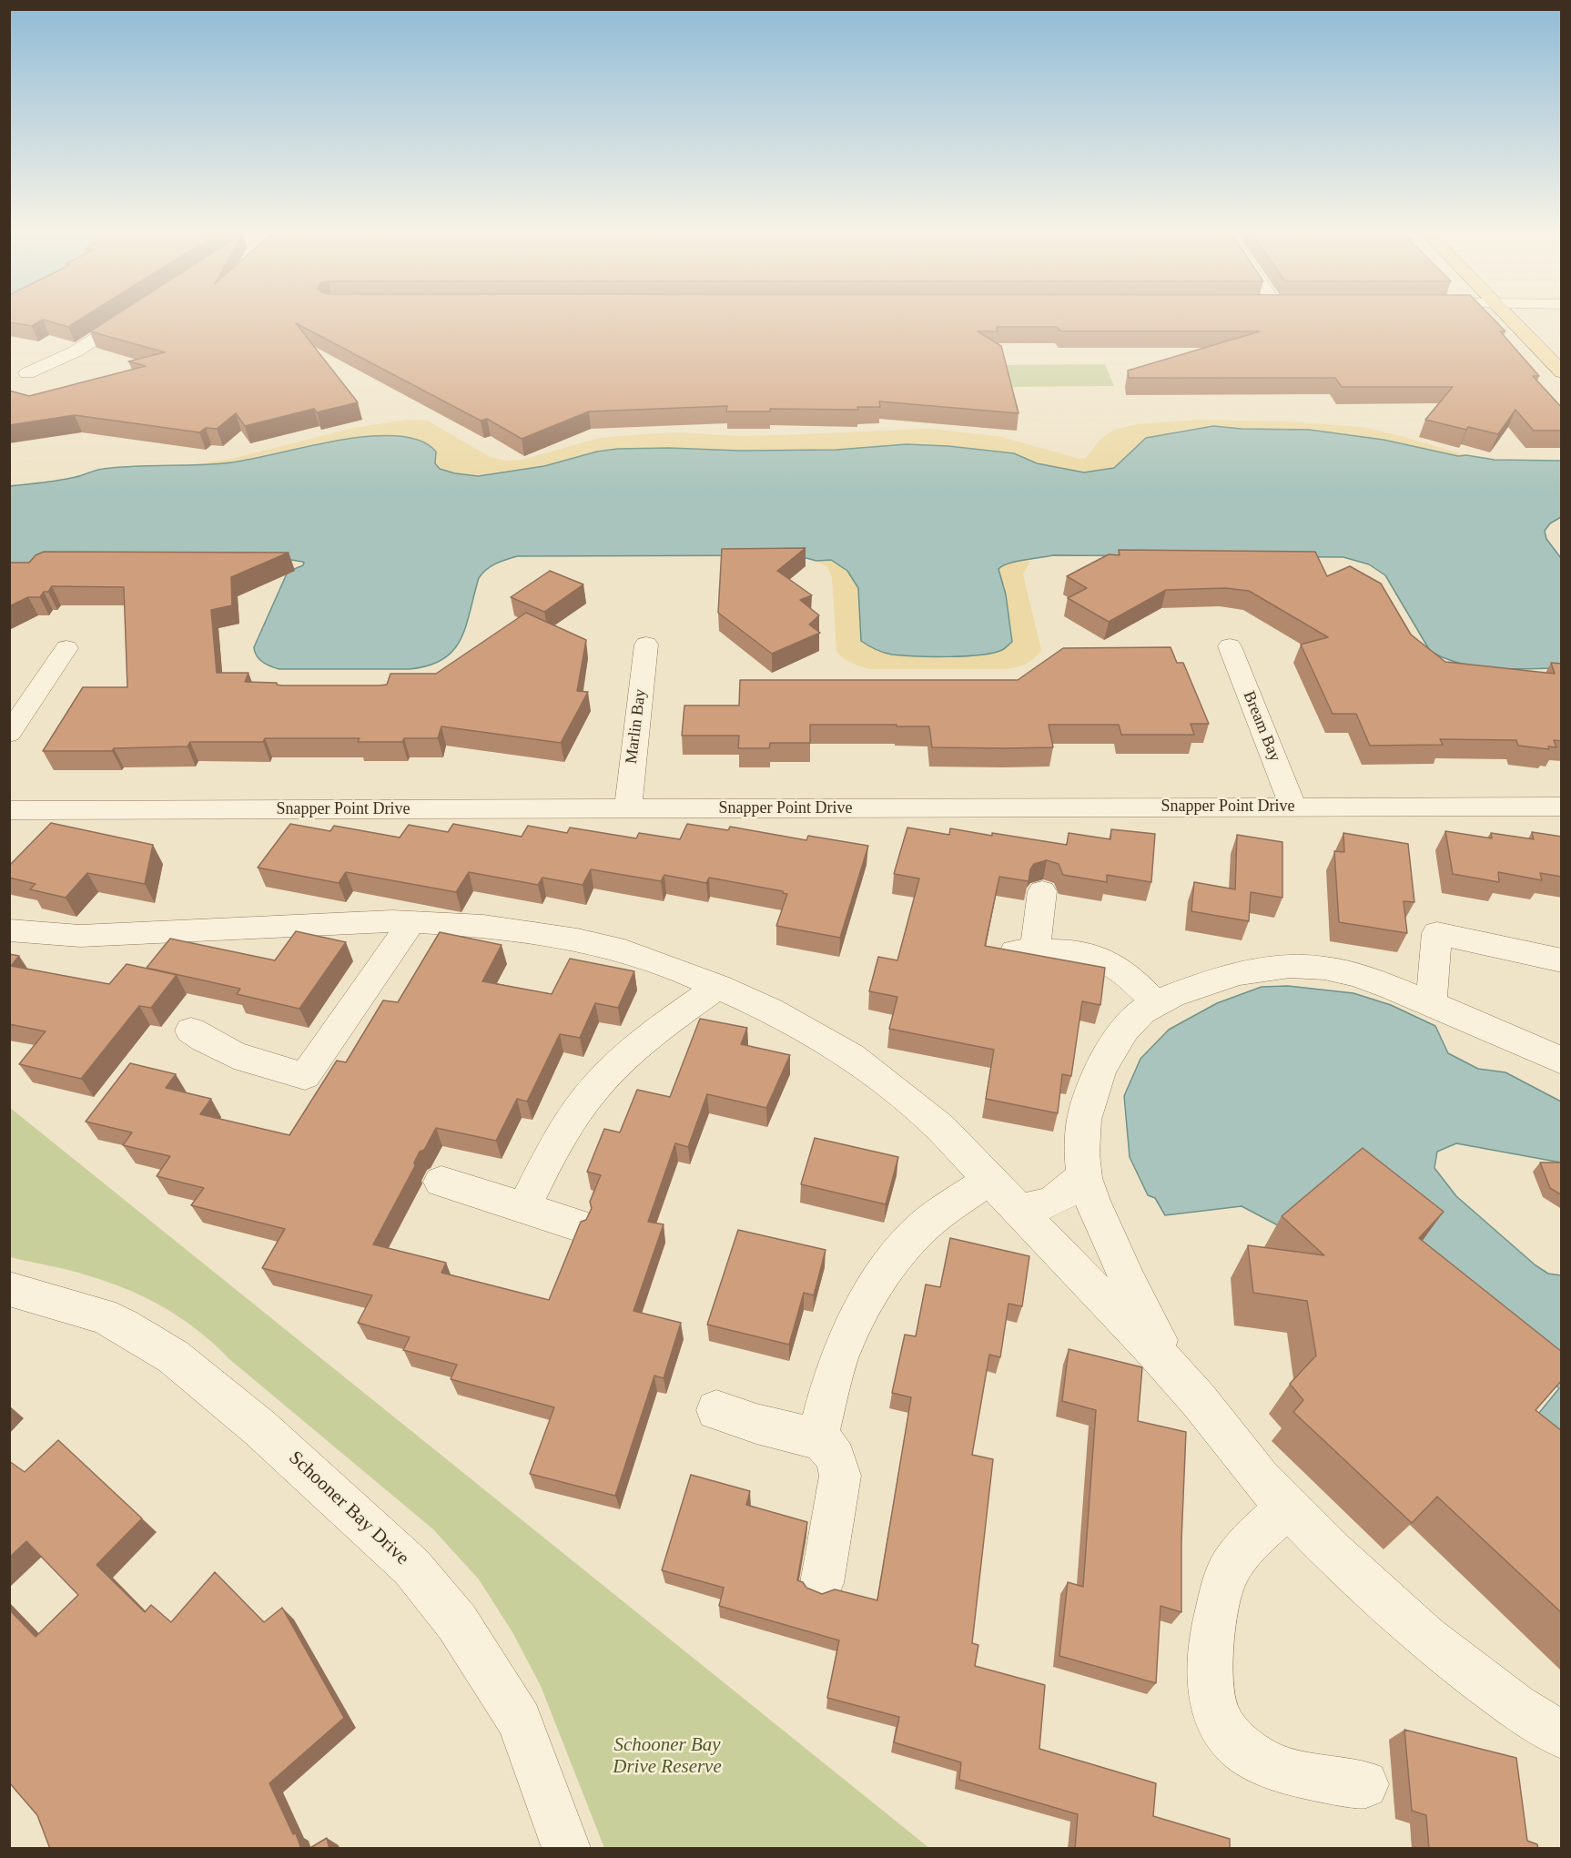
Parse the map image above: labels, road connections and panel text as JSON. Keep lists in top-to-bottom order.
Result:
{
  "streets": {
    "street": [
      "Marlin Bay",
      "Bream Bay",
      "Snapper Point Drive",
      "Schooner Bay Drive"
    ]
  },
  "crossings": [
    ["Marlin Bay", "Snapper Point Drive"],
    ["Bream Bay", "Snapper Point Drive"]
  ],
  "parks": ["Schooner Bay Drive Reserve"]
}
